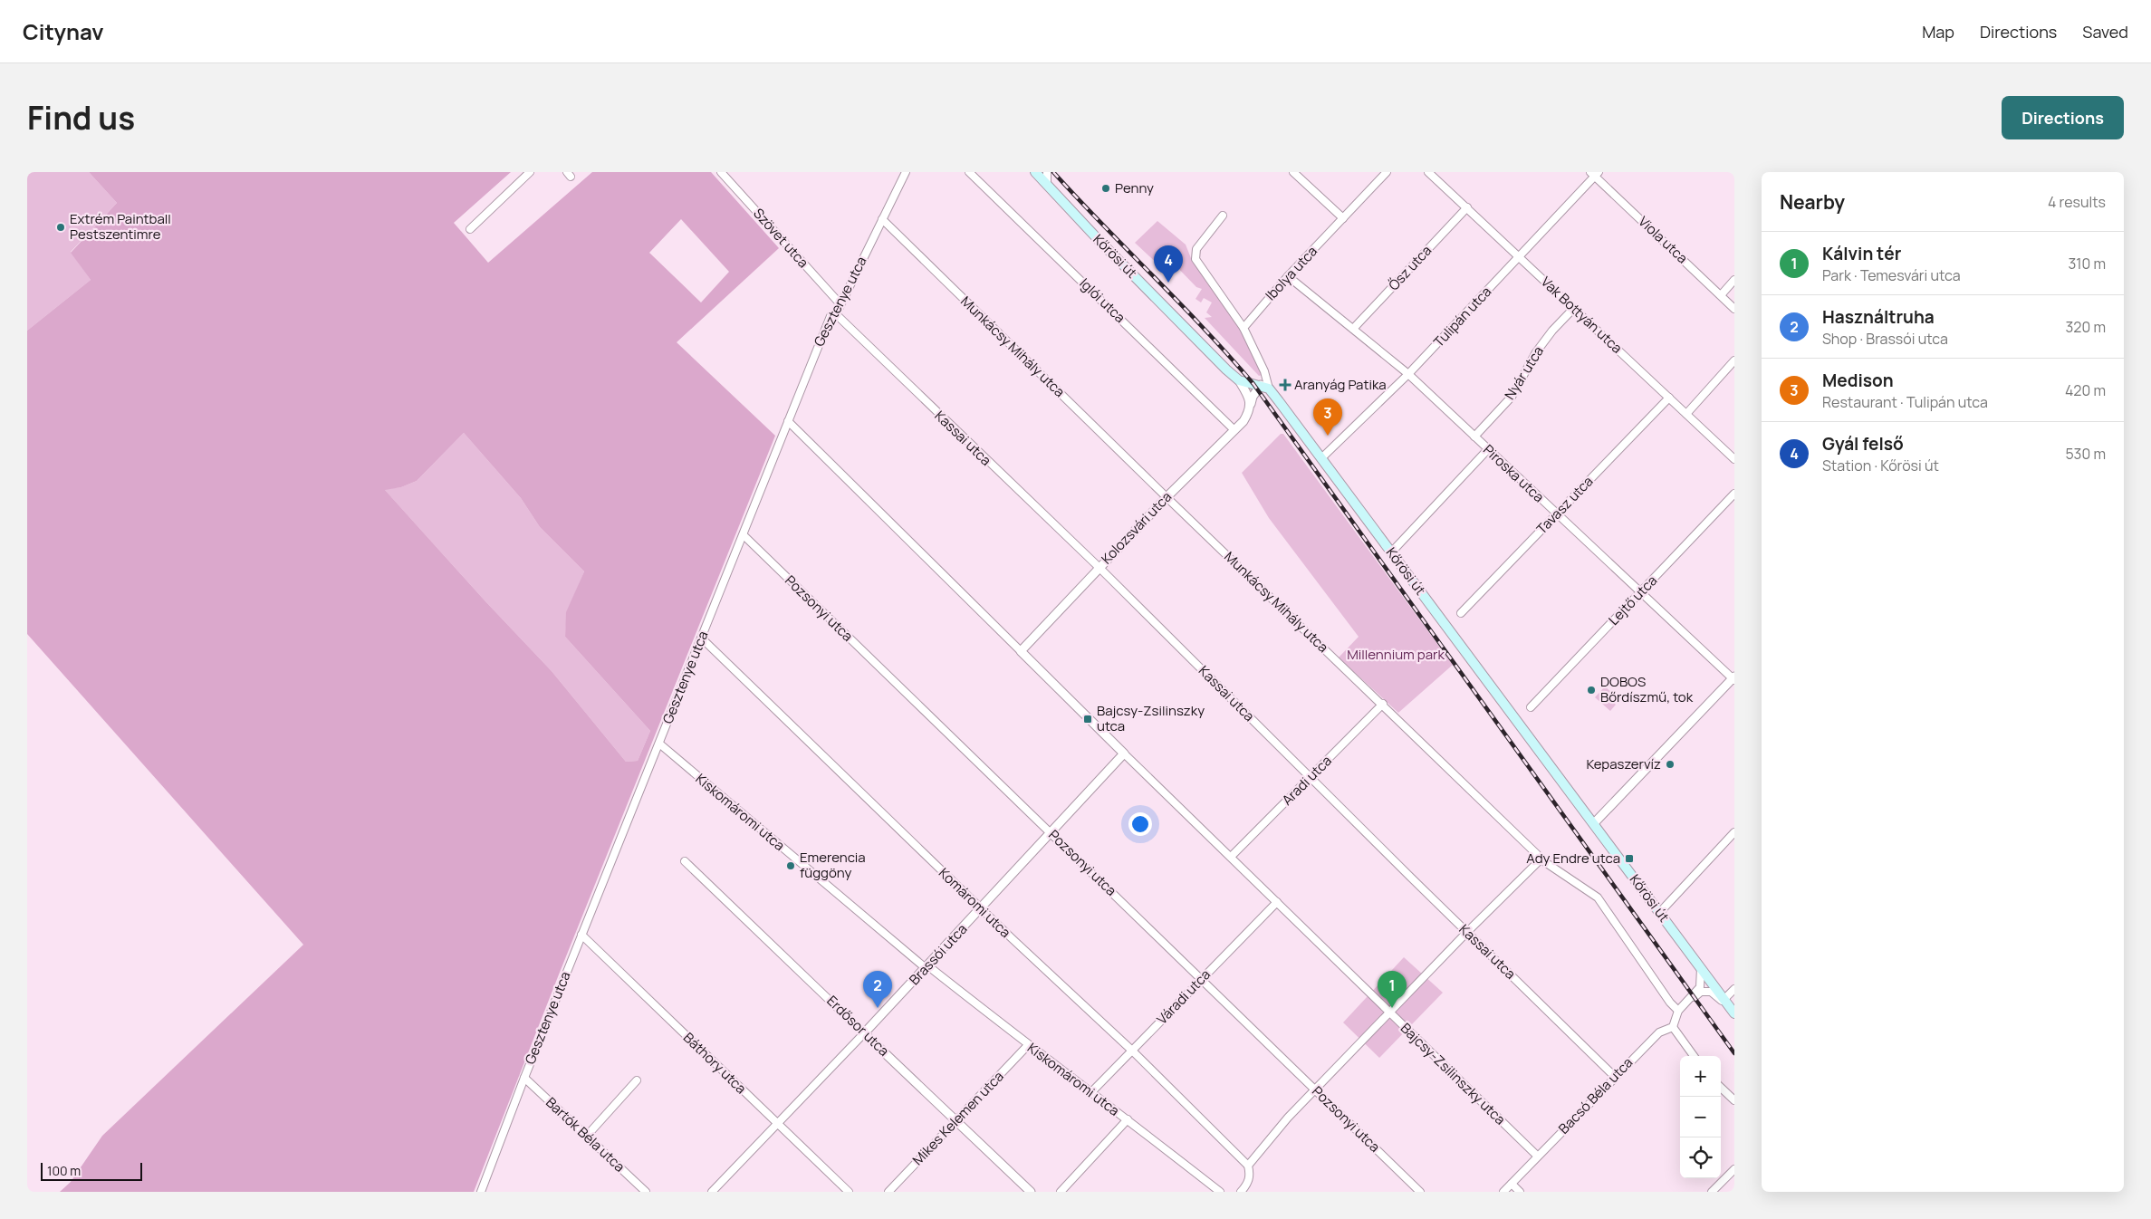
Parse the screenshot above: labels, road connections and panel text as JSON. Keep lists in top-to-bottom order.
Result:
{
  "streets": {
    "main road": ["Kőrösi út"],
    "street": [
      "Szövet utca",
      "Viola utca",
      "Ősz utca",
      "Ibolya utca",
      "Iglói utca",
      "Gesztenye utca",
      "Vak Bottyán utca",
      "Tulipán utca",
      "Munkácsy Mihály utca",
      "Nyár utca",
      "Kassai utca",
      "Piroska utca",
      "Tavasz utca",
      "Kolozsvári utca",
      "Lejtő utca",
      "Pozsonyi utca",
      "Aradi utca",
      "Kiskomáromi utca",
      "Komáromi utca",
      "Brassói utca",
      "Váradi utca",
      "Erdősor utca",
      "Báthory utca",
      "Bajcsy-Zsilinszky utca",
      "Bacsó Béla utca",
      "Mikes Kelemen utca",
      "Bartók Béla utca"
    ]
  },
  "crossings": [
    ["Szövet utca", "Gesztenye utca"],
    ["Viola utca", "Tulipán utca"],
    ["Kőrösi út", "Tulipán utca"],
    ["Kőrösi út", "Kolozsvári utca"],
    ["Ősz utca", "Vak Bottyán utca"],
    ["Ősz utca", "Piroska utca"],
    ["Ibolya utca", "Piroska utca"],
    ["Iglói utca", "Kolozsvári utca"],
    ["Gesztenye utca", "Munkácsy Mihály utca"],
    ["Gesztenye utca", "Kassai utca"],
    ["Gesztenye utca", "Pozsonyi utca"],
    ["Gesztenye utca", "Kiskomáromi utca"],
    ["Gesztenye utca", "Komáromi utca"],
    ["Gesztenye utca", "Báthory utca"],
    ["Gesztenye utca", "Bajcsy-Zsilinszky utca"],
    ["Gesztenye utca", "Bartók Béla utca"],
    ["Vak Bottyán utca", "Tulipán utca"],
    ["Vak Bottyán utca", "Nyár utca"],
    ["Vak Bottyán utca", "Tavasz utca"],
    ["Tulipán utca", "Piroska utca"],
    ["Munkácsy Mihály utca", "Kolozsvári utca"],
    ["Munkácsy Mihály utca", "Aradi utca"],
    ["Nyár utca", "Piroska utca"],
    ["Kassai utca", "Kolozsvári utca"],
    ["Kassai utca", "Aradi utca"],
    ["Kassai utca", "Bacsó Béla utca"],
    ["Piroska utca", "Tavasz utca"],
    ["Piroska utca", "Lejtő utca"],
    ["Kolozsvári utca", "Bajcsy-Zsilinszky utca"],
    ["Pozsonyi utca", "Brassói utca"],
    ["Pozsonyi utca", "Váradi utca"],
    ["Aradi utca", "Bajcsy-Zsilinszky utca"],
    ["Kiskomáromi utca", "Brassói utca"],
    ["Kiskomáromi utca", "Váradi utca"],
    ["Kiskomáromi utca", "Mikes Kelemen utca"],
    ["Komáromi utca", "Brassói utca"],
    ["Komáromi utca", "Váradi utca"],
    ["Brassói utca", "Erdősor utca"],
    ["Brassói utca", "Báthory utca"],
    ["Brassói utca", "Bajcsy-Zsilinszky utca"],
    ["Váradi utca", "Bajcsy-Zsilinszky utca"],
    ["Erdősor utca", "Mikes Kelemen utca"],
    ["Bajcsy-Zsilinszky utca", "Bacsó Béla utca"]
  ],
  "parks": ["Millennium park"],
  "places": {
    "other": [
      "Penny",
      "Extrém Paintball Pestszentimre",
      "DOBOS Bőrdíszmű, tok",
      "Kepaszervíz",
      "Emerencia függöny"
    ],
    "health": ["Aranyág Patika"],
    "transit": ["Bajcsy-Zsilinszky utca", "Ady Endre utca"]
  },
  "scale_bar": "100 m",
  "page": {
    "header": "Citynav",
    "nav": ["Map", "Directions", "Saved"],
    "title": "Find us",
    "buttons": "Directions",
    "heading": ["Nearby", "4 results"],
    "list": [
      {
        "mark": "1",
        "name": "Kálvin tér",
        "note": "Park · Temesvári utca",
        "value": "310 m"
      },
      {
        "mark": "2",
        "name": "Használtruha",
        "note": "Shop · Brassói utca",
        "value": "320 m"
      },
      {
        "mark": "3",
        "name": "Medison",
        "note": "Restaurant · Tulipán utca",
        "value": "420 m"
      },
      {
        "mark": "4",
        "name": "Gyál felső",
        "note": "Station · Kőrösi út",
        "value": "530 m"
      }
    ],
    "pins": [
      "4",
      "3",
      "1",
      "2"
    ],
    "map_buttons": ["+", "−"],
    "scale": "100 m"
  }
}
